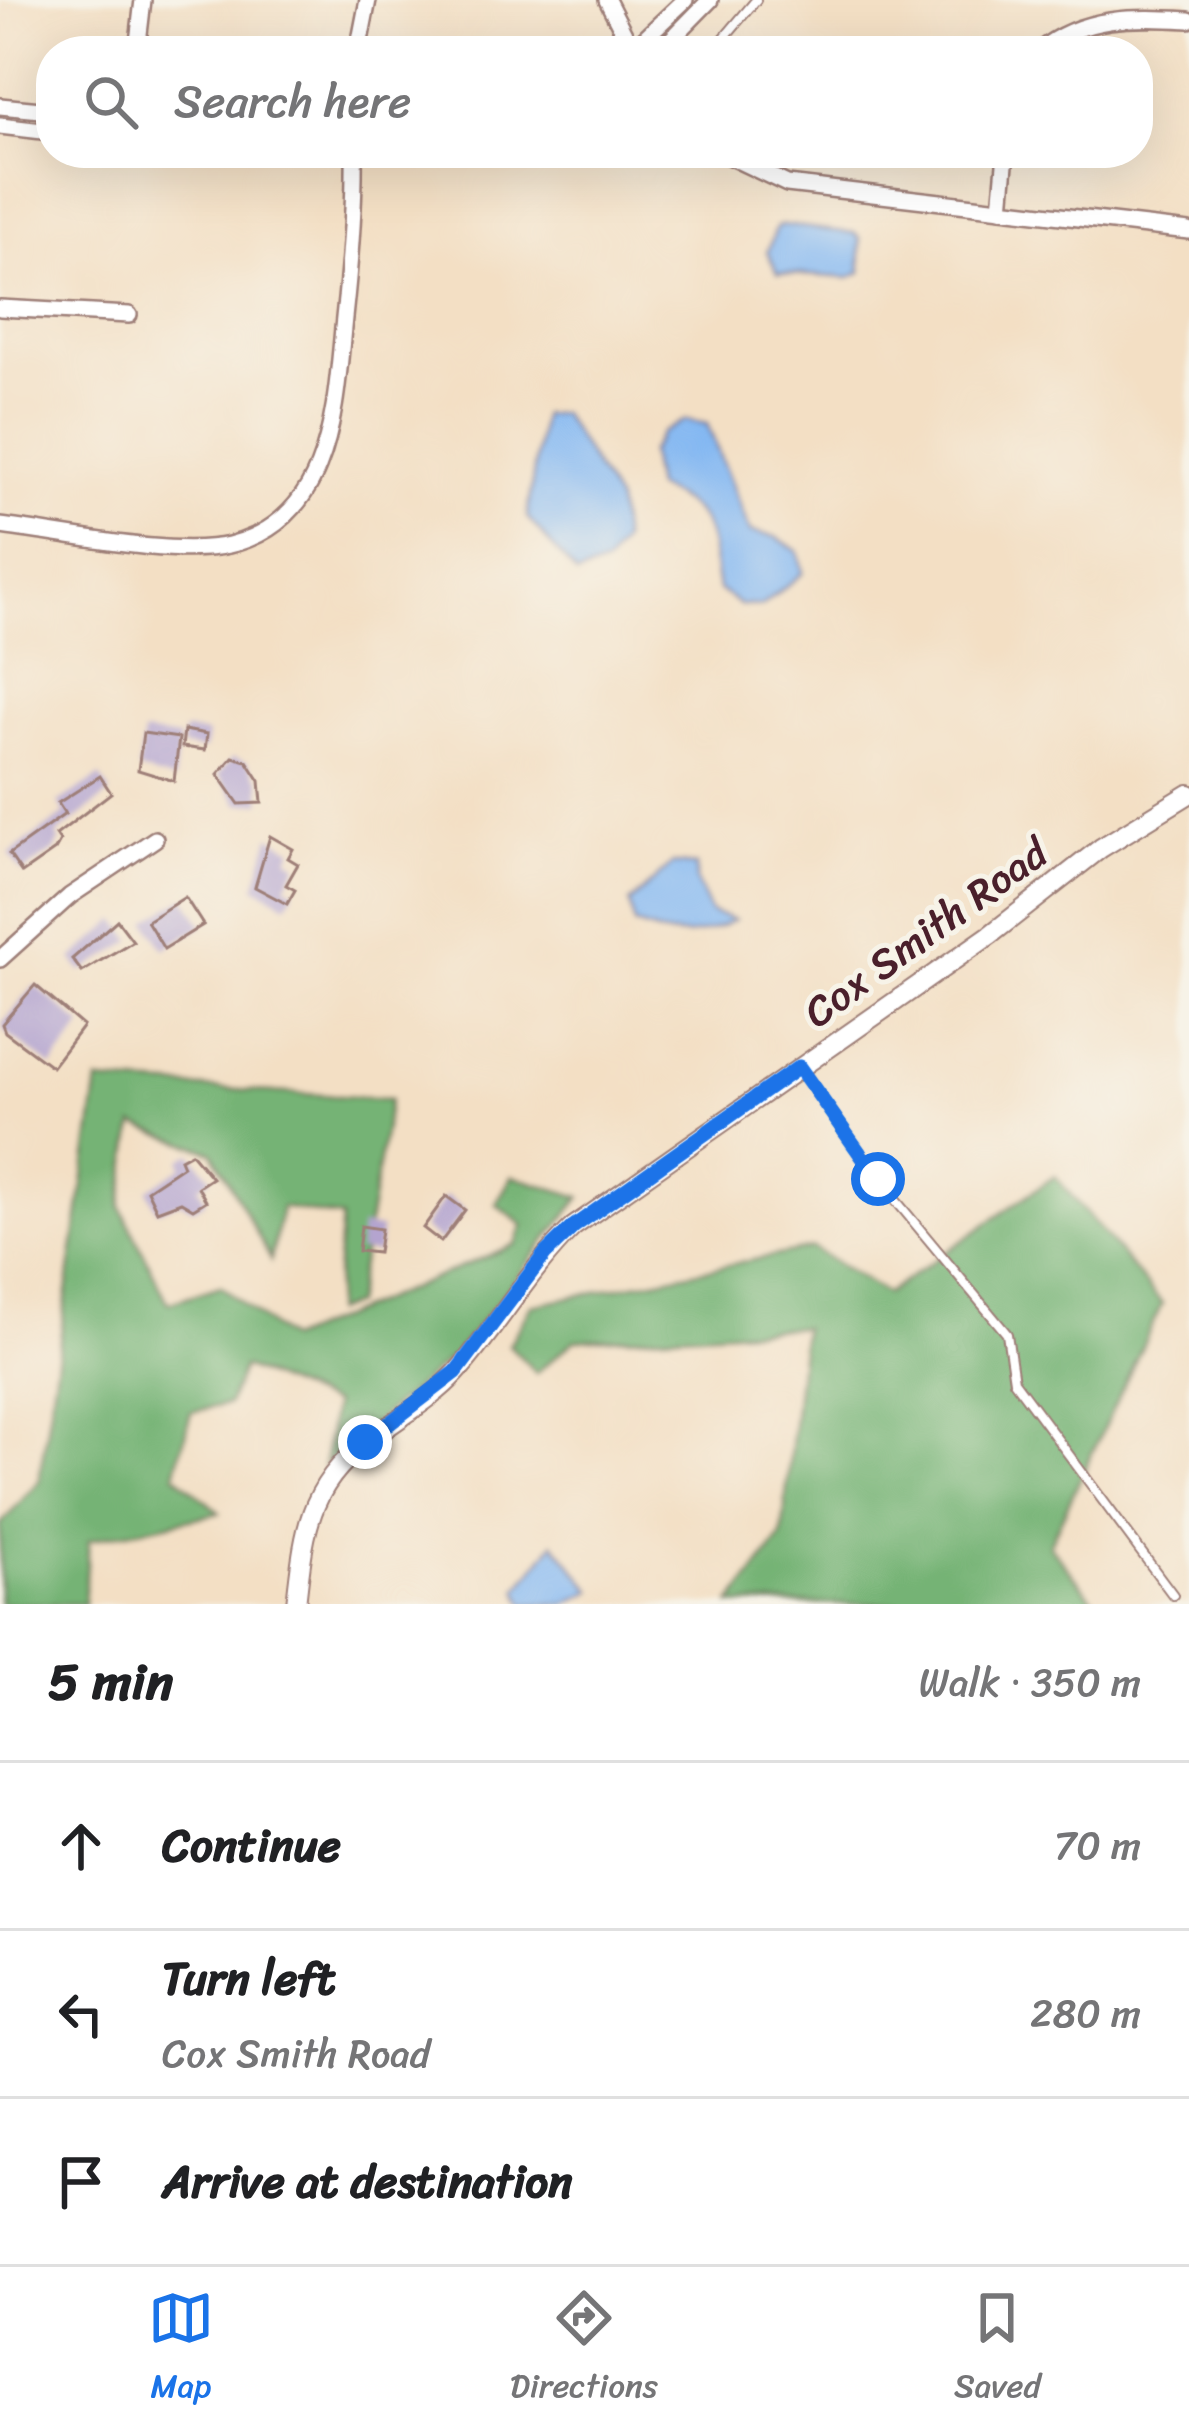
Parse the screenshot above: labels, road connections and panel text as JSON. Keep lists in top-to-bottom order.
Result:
{
  "streets": {
    "street": ["Cox Smith Road"]
  },
  "page": {
    "search": "Search here",
    "heading": ["5 min", "Walk · 350 m"],
    "list": [
      ["Continue", "70 m"],
      ["Turn left", "Cox Smith Road", "280 m"],
      "Arrive at destination"
    ],
    "nav": ["Map", "Directions", "Saved"]
  }
}
